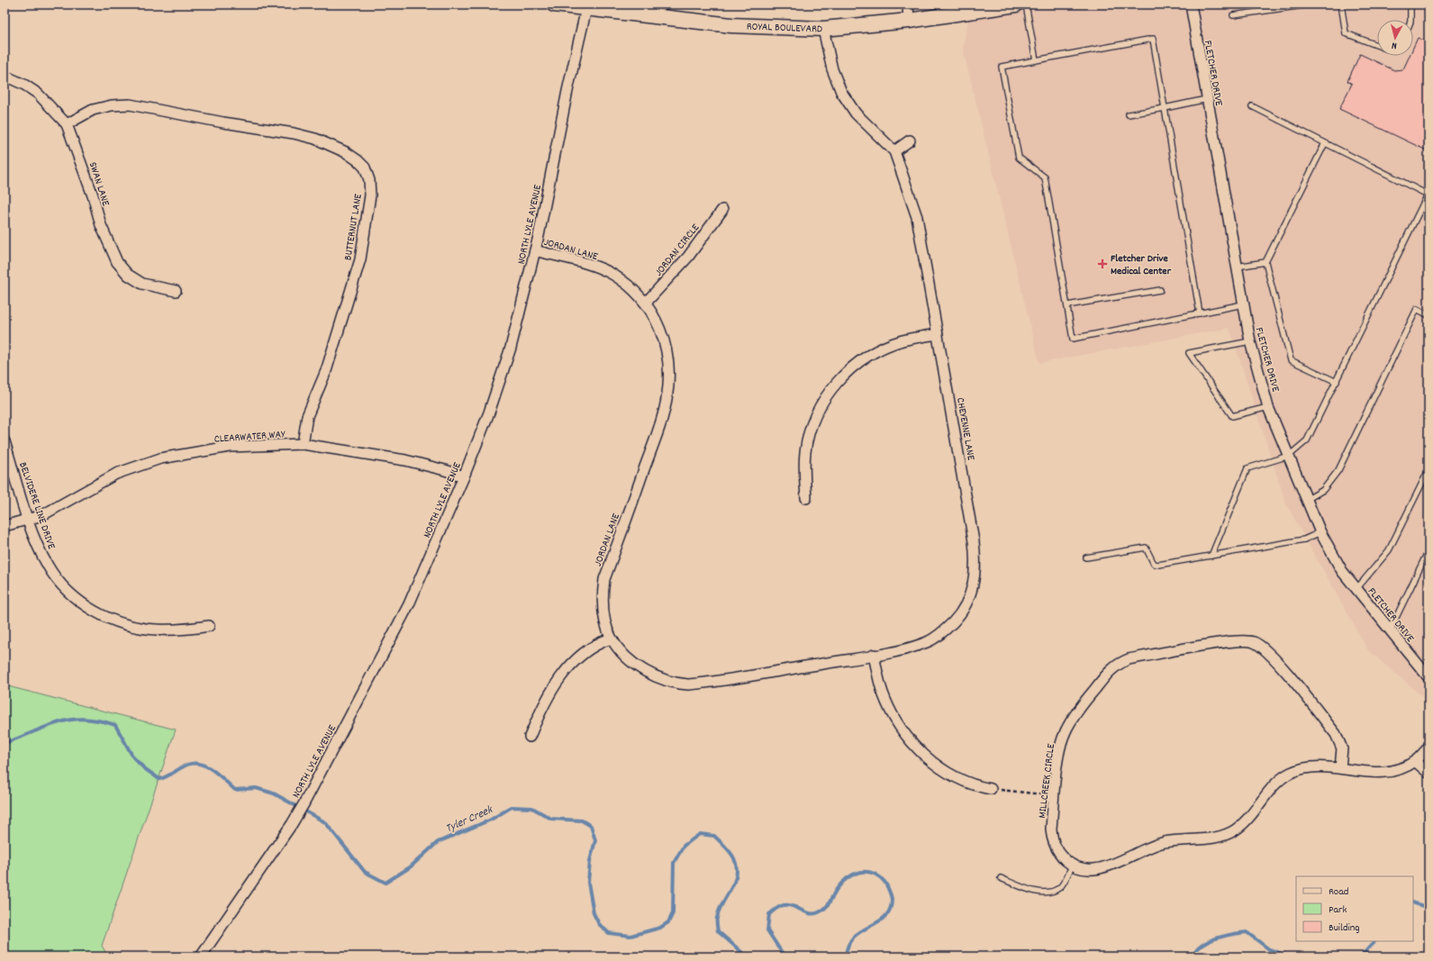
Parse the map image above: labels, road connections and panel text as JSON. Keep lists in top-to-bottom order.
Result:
{
  "streets": {
    "street": [
      "ROYAL BOULEVARD",
      "FLETCHER DRIVE",
      "SWAN LANE",
      "NORTH LYLE AVENUE",
      "BUTTERNUT LANE",
      "JORDAN LANE",
      "JORDAN CIRCLE",
      "CHEYENNE LANE",
      "CLEARWATER WAY",
      "BELVIDERE LINE DRIVE",
      "MILLCREEK CIRCLE"
    ]
  },
  "crossings": [
    ["ROYAL BOULEVARD", "NORTH LYLE AVENUE"],
    ["ROYAL BOULEVARD", "CHEYENNE LANE"],
    ["SWAN LANE", "BUTTERNUT LANE"],
    ["NORTH LYLE AVENUE", "JORDAN LANE"],
    ["NORTH LYLE AVENUE", "CLEARWATER WAY"],
    ["BUTTERNUT LANE", "CLEARWATER WAY"],
    ["JORDAN LANE", "JORDAN CIRCLE"],
    ["JORDAN LANE", "CHEYENNE LANE"],
    ["CLEARWATER WAY", "BELVIDERE LINE DRIVE"]
  ],
  "water": ["Tyler Creek"],
  "places": {
    "health": ["Fletcher Drive Medical Center"]
  },
  "legend": ["Road", "Park", "Building"],
  "north": "bottom"
}
